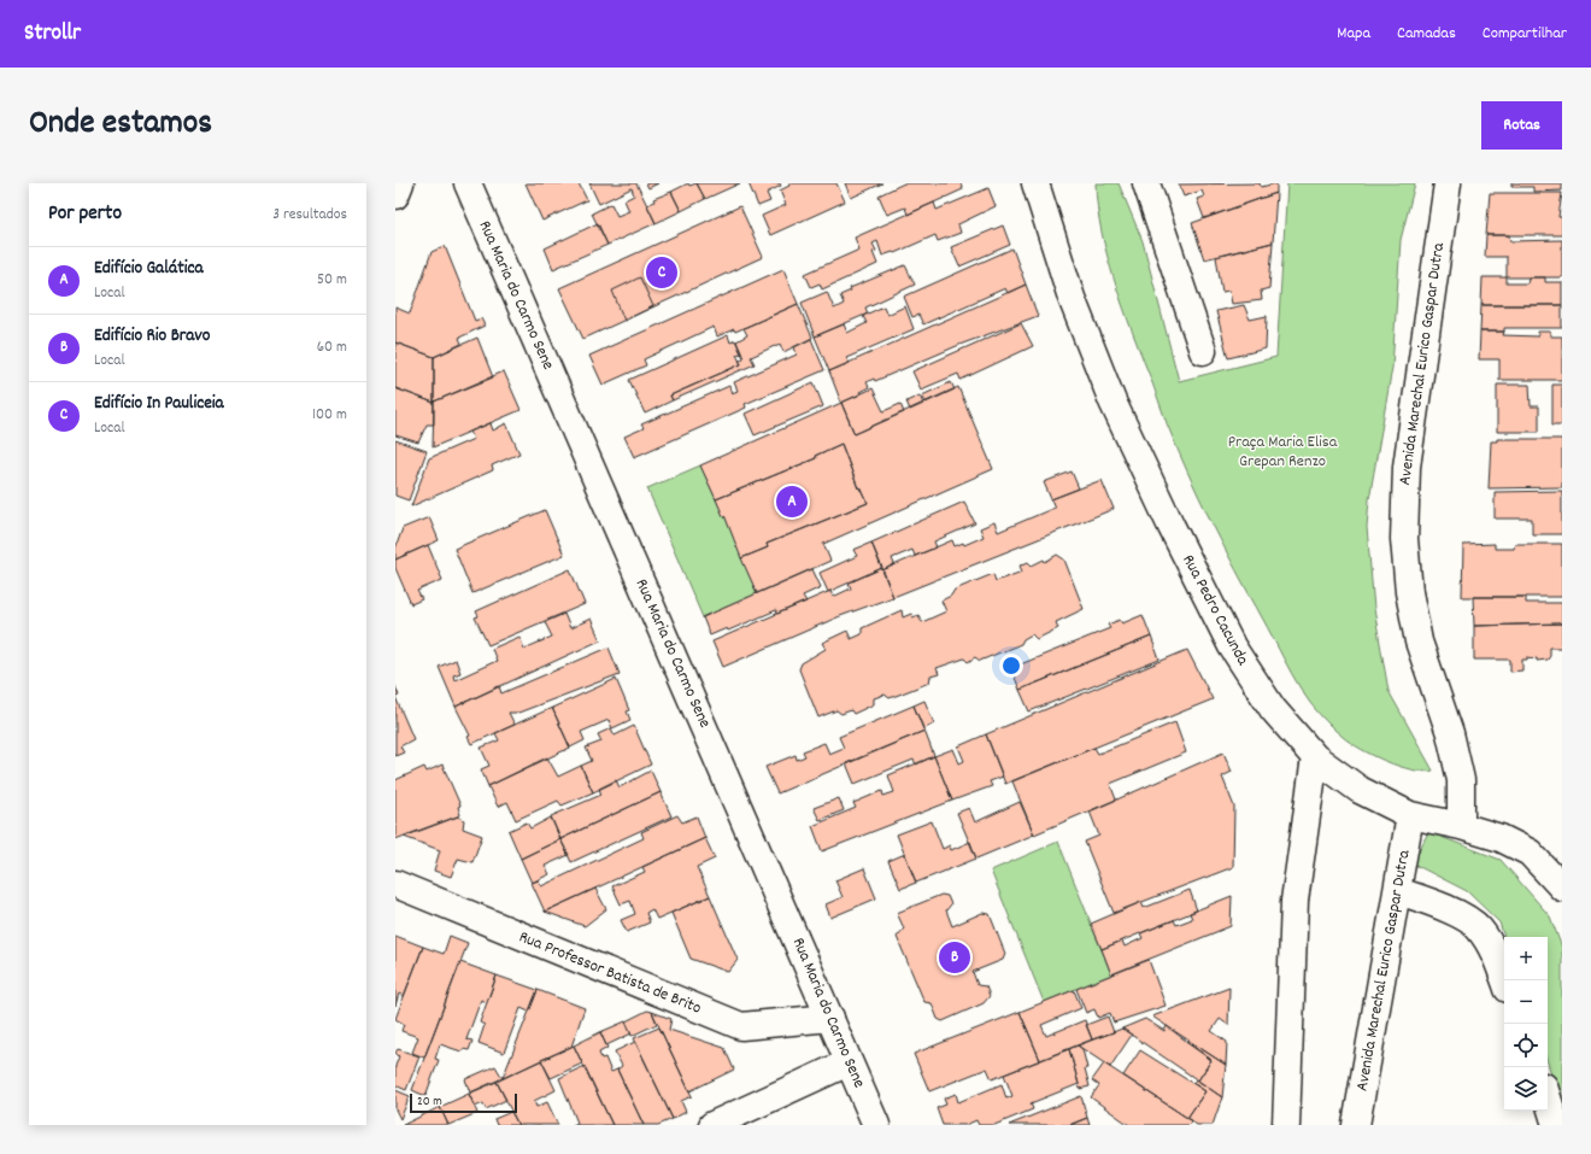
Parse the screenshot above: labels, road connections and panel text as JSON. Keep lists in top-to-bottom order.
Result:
{
  "streets": {
    "street": [
      "Rua Maria do Carmo Sene",
      "Avenida Marechal Eurico Gaspar Dutra",
      "Rua Pedro Cacunda",
      "Rua Professor Batista de Brito"
    ]
  },
  "crossings": [
    ["Rua Maria do Carmo Sene", "Rua Professor Batista de Brito"],
    ["Avenida Marechal Eurico Gaspar Dutra", "Rua Pedro Cacunda"]
  ],
  "parks": ["Praça Maria Elisa Grepan Renzo"],
  "scale_bar": "20 m",
  "page": {
    "header": "Strollr",
    "nav": ["Mapa", "Camadas", "Compartilhar"],
    "title": "Onde estamos",
    "buttons": "Rotas",
    "heading": ["Por perto", "3 resultados"],
    "list": [
      {
        "mark": "A",
        "name": "Edifício Galática",
        "note": "Local",
        "value": "50 m"
      },
      {
        "mark": "B",
        "name": "Edifício Rio Bravo",
        "note": "Local",
        "value": "60 m"
      },
      {
        "mark": "C",
        "name": "Edifício In Pauliceia",
        "note": "Local",
        "value": "100 m"
      }
    ],
    "pins": ["C", "A", "B"],
    "map_buttons": ["+", "−"],
    "scale": "20 m"
  }
}
